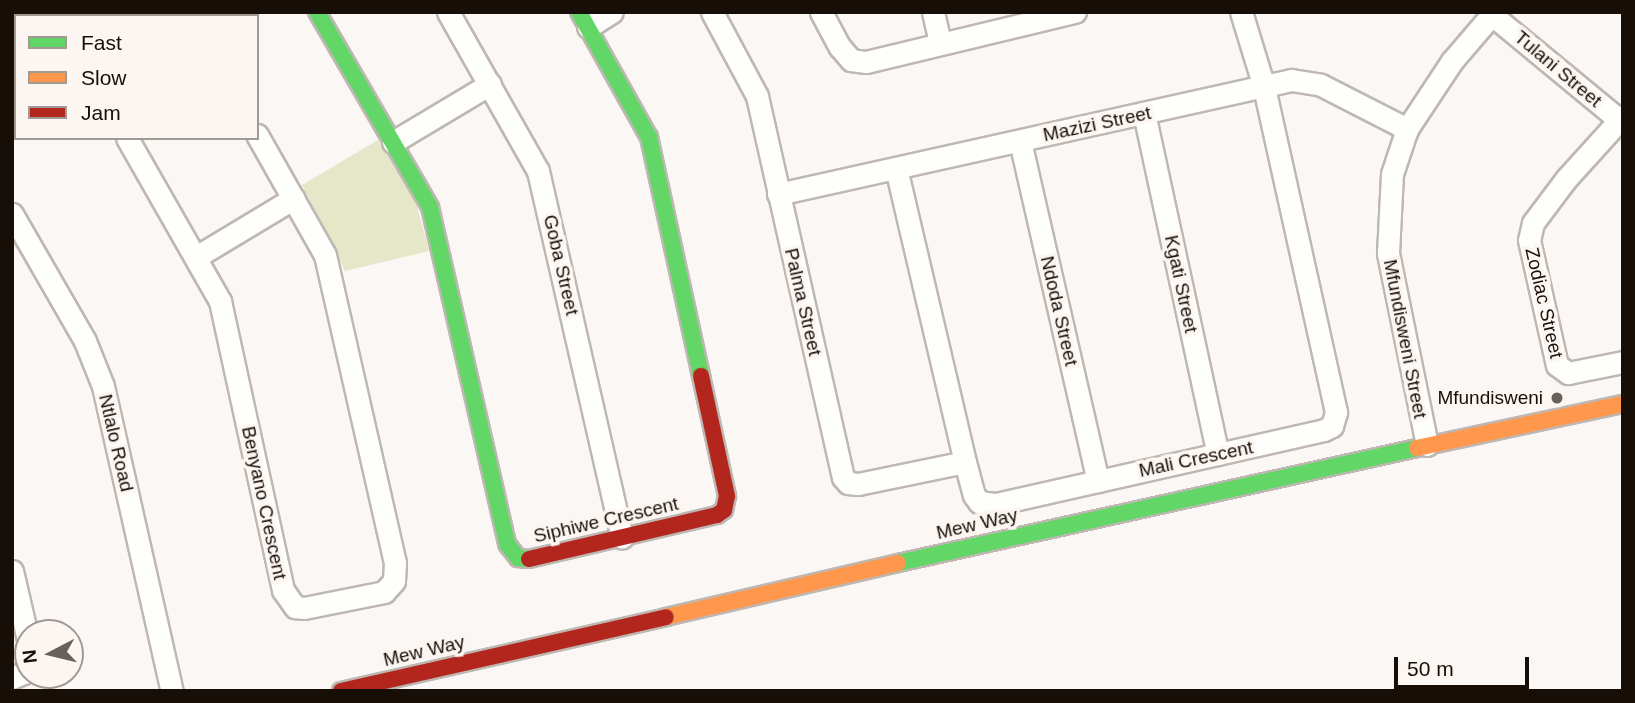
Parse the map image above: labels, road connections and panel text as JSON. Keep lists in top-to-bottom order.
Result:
{
  "streets": {
    "street": [
      "Tulani Street",
      "Mazizi Street",
      "Goba Street",
      "Kgati Street",
      "Palma Street",
      "Zodiac Street",
      "Ndoda Street",
      "Mfundisweni Street",
      "Ntlalo Road",
      "Mali Crescent",
      "Benyano Crescent",
      "Siphiwe Crescent",
      "Mew Way"
    ]
  },
  "crossings": [
    ["Tulani Street", "Zodiac Street"],
    ["Tulani Street", "Mfundisweni Street"],
    ["Mazizi Street", "Kgati Street"],
    ["Mazizi Street", "Palma Street"],
    ["Mazizi Street", "Ndoda Street"],
    ["Mazizi Street", "Mfundisweni Street"],
    ["Mazizi Street", "Mali Crescent"],
    ["Goba Street", "Siphiwe Crescent"],
    ["Kgati Street", "Mali Crescent"],
    ["Palma Street", "Mali Crescent"],
    ["Ndoda Street", "Mali Crescent"],
    ["Mfundisweni Street", "Mew Way"]
  ],
  "places": ["Mfundisweni"],
  "legend": ["Fast", "Slow", "Jam"],
  "scale_bar": "50 m",
  "north": "left"
}
